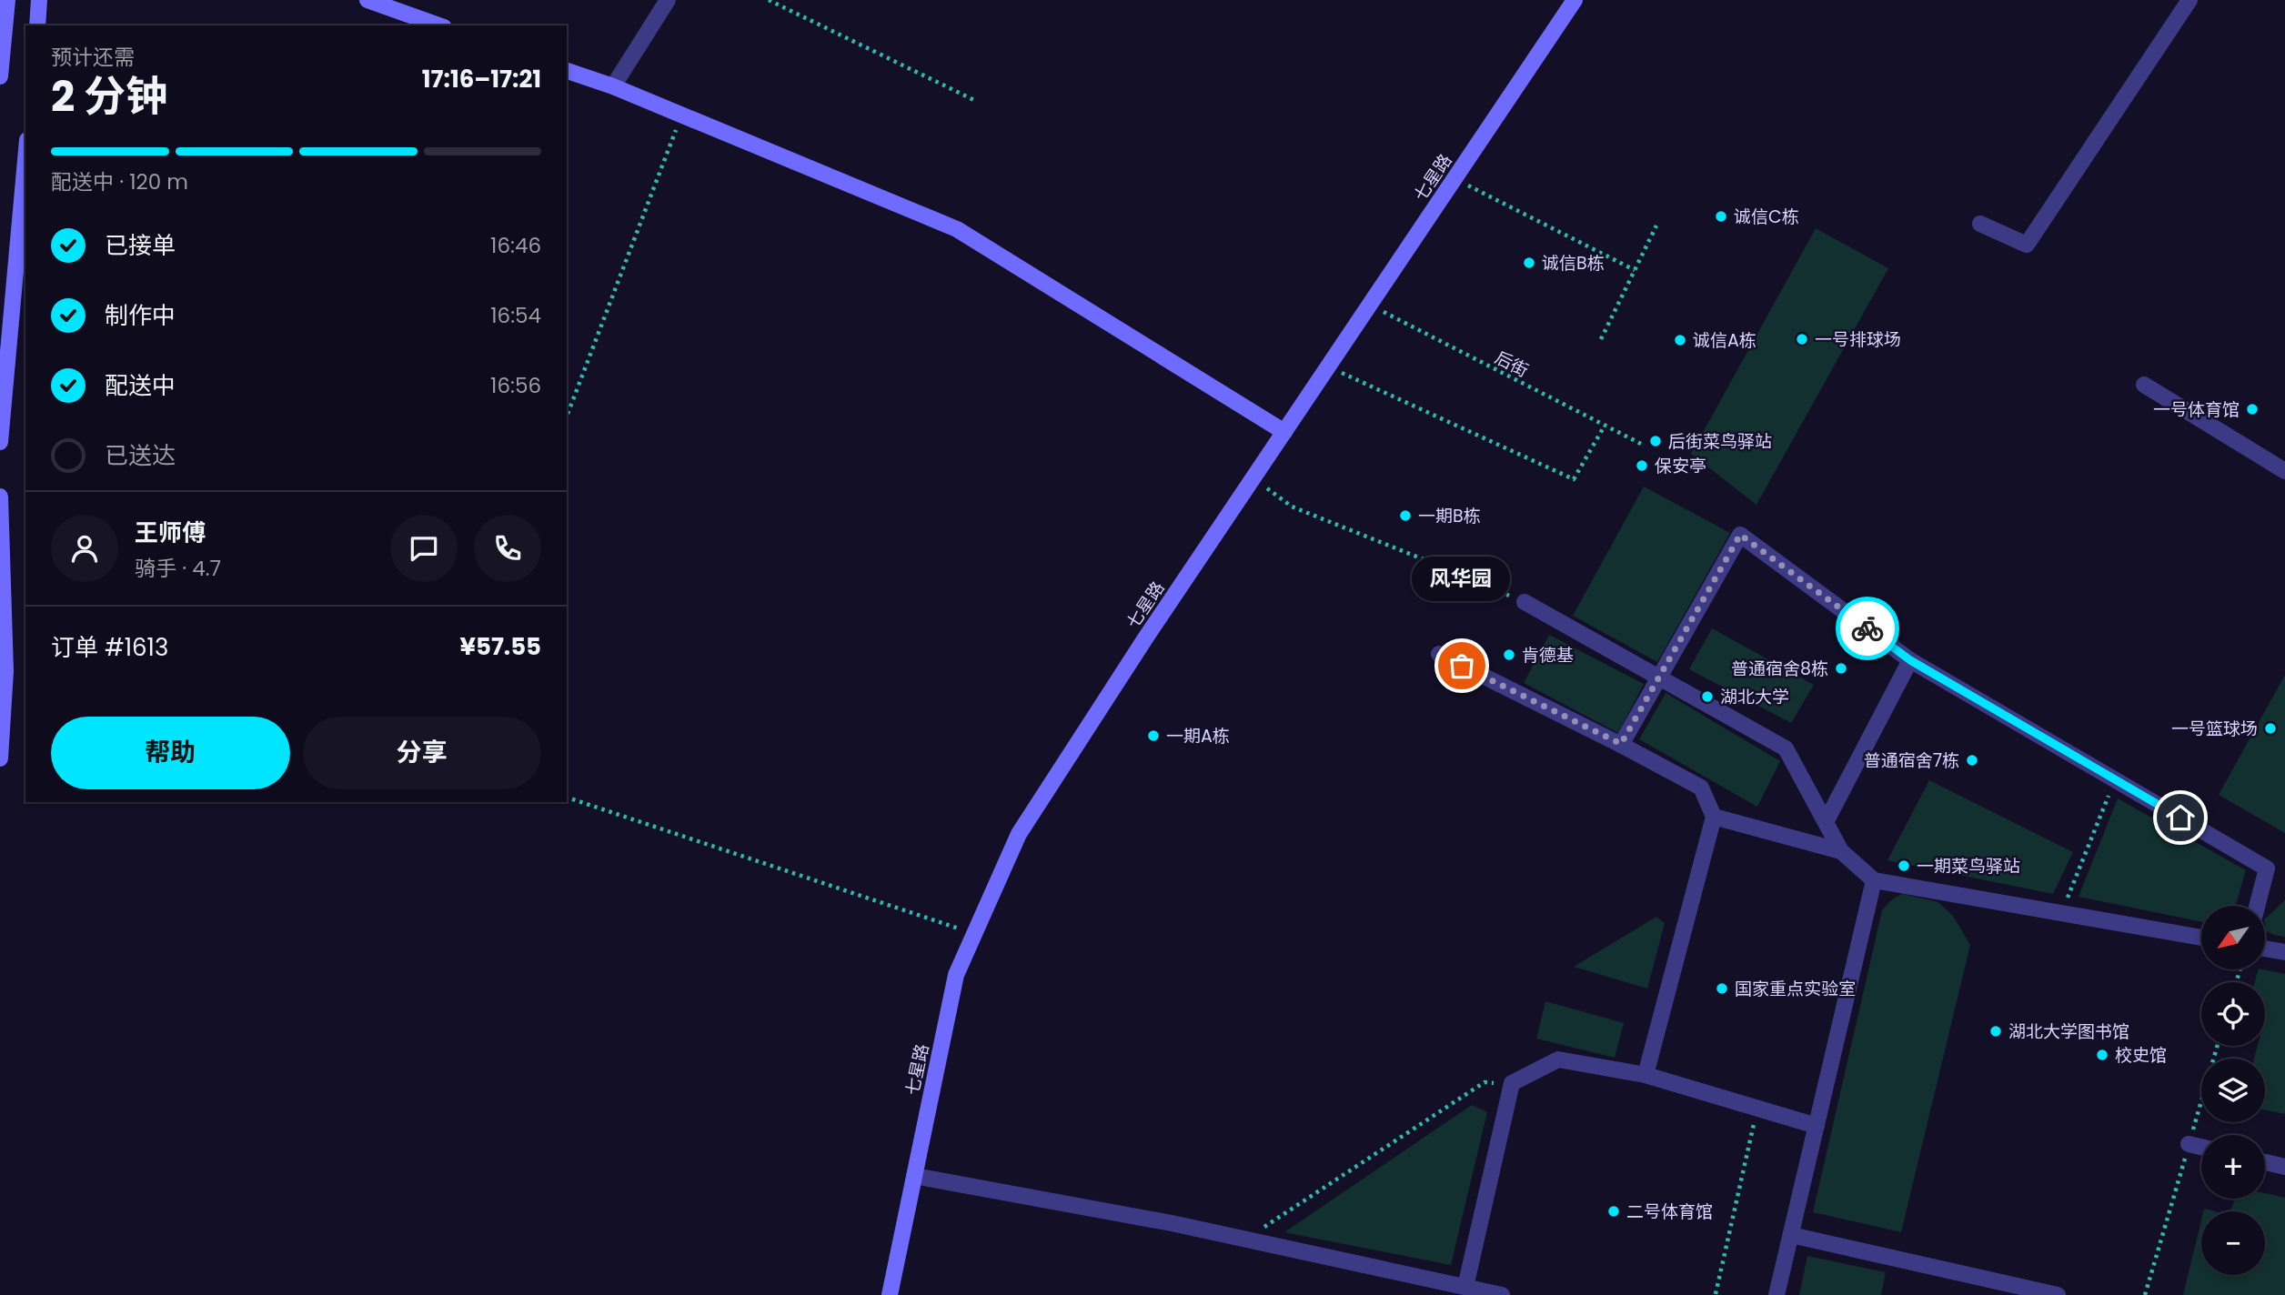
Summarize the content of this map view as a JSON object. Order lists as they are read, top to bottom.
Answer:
{
  "streets": {
    "street": ["七星路"],
    "path": ["后街"]
  },
  "crossings": [
    ["七星路", "后街"]
  ],
  "places": [
    "诚信C栋",
    "诚信B栋",
    "一号排球场",
    "诚信A栋",
    "一号体育馆",
    "后街菜鸟驿站",
    "保安亭",
    "一期B栋",
    "肯德基",
    "风华园",
    "普通宿舍8栋",
    "湖北大学",
    "一号篮球场",
    "一期A栋",
    "普通宿舍7栋",
    "一期菜鸟驿站",
    "国家重点实验室",
    "湖北大学图书馆",
    "校史馆",
    "二号体育馆"
  ],
  "north": "bottom left",
  "page": {
    "heading": ["2 分钟", "预计还需", "17:16–17:21"],
    "panel": [
      "王师傅",
      "骑手 · 4.7",
      "订单 #1613",
      "¥57.55"
    ],
    "bar": "配送中 · 120 m",
    "list": [
      ["已接单", "16:46"],
      ["制作中", "16:54"],
      ["配送中", "16:56"],
      "已送达"
    ],
    "bubble": "风华园",
    "buttons": ["帮助", "分享"],
    "map_buttons": ["+", "−"]
  }
}
